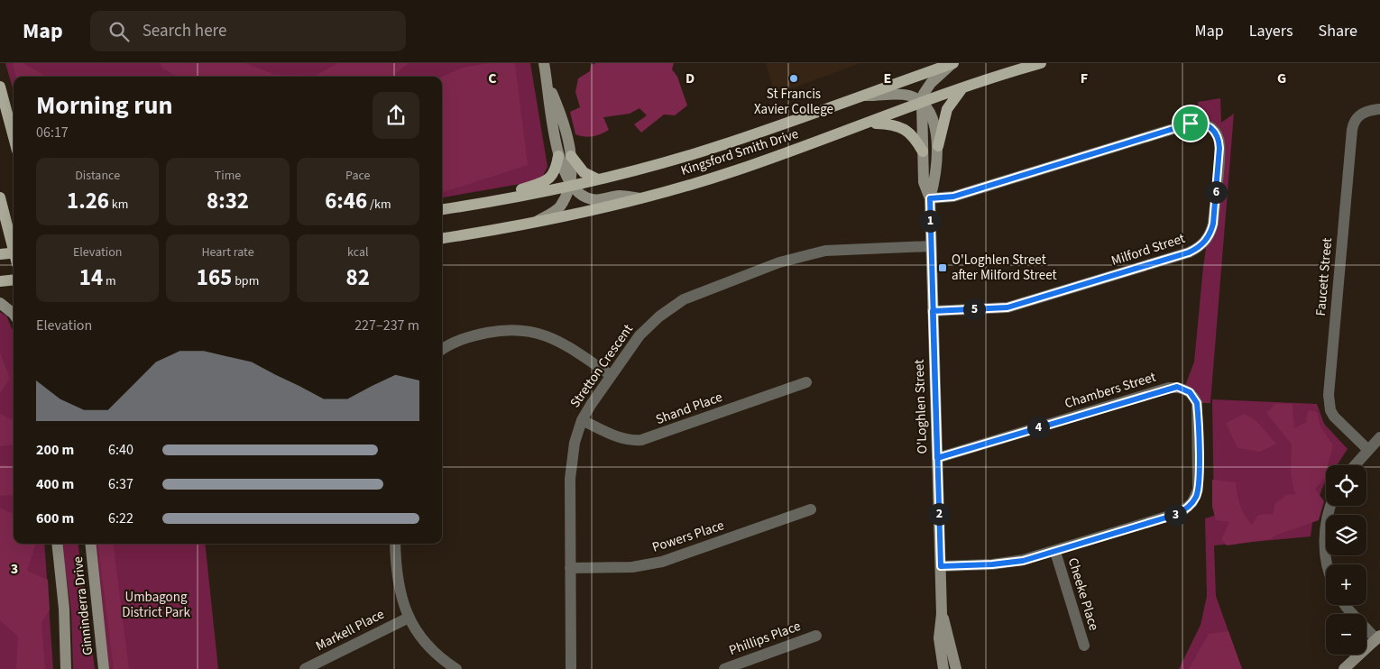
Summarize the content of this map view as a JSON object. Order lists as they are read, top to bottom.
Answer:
{
  "streets": {
    "main road": ["Kingsford Smith Drive"],
    "street": [
      "Milford Street",
      "Faucett Street",
      "Stretton Crescent",
      "Chambers Street",
      "O'Loghlen Street",
      "Shand Place",
      "Powers Place",
      "Cheeke Place",
      "Ginninderra Drive",
      "Markell Place",
      "Phillips Place"
    ]
  },
  "crossings": [
    ["Kingsford Smith Drive", "O'Loghlen Street"],
    ["Milford Street", "O'Loghlen Street"],
    ["Stretton Crescent", "O'Loghlen Street"],
    ["Stretton Crescent", "Shand Place"],
    ["Stretton Crescent", "Powers Place"],
    ["Chambers Street", "O'Loghlen Street"],
    ["Chambers Street", "Cheeke Place"]
  ],
  "parks": ["Umbagong District Park"],
  "places": {
    "other": ["St Francis Xavier College"],
    "transit": ["O'Loghlen Street after Milford Street"]
  },
  "page": {
    "header": "Map",
    "search": "Search here",
    "nav": ["Map", "Layers", "Share"],
    "heading": ["Morning run", "06:17"],
    "stats": [
      ["Distance", "1.26 km"],
      ["Time", "8:32"],
      ["Pace", "6:46 /km"],
      ["Elevation", "14 m"],
      ["Heart rate", "165 bpm"],
      ["kcal", "82"]
    ],
    "pins": [
      "6",
      "1",
      "5",
      "4",
      "2",
      "3"
    ],
    "chart": ["Elevation", "227–237 m"],
    "list": [
      {
        "name": "200 m",
        "note": "6:40"
      },
      {
        "name": "400 m",
        "note": "6:37"
      },
      {
        "name": "600 m",
        "note": "6:22"
      }
    ],
    "map_buttons": ["+", "−"]
  },
  "grid": {
    "columns": [
      "C",
      "D",
      "E",
      "F",
      "G"
    ],
    "rows": ["3"]
  }
}
